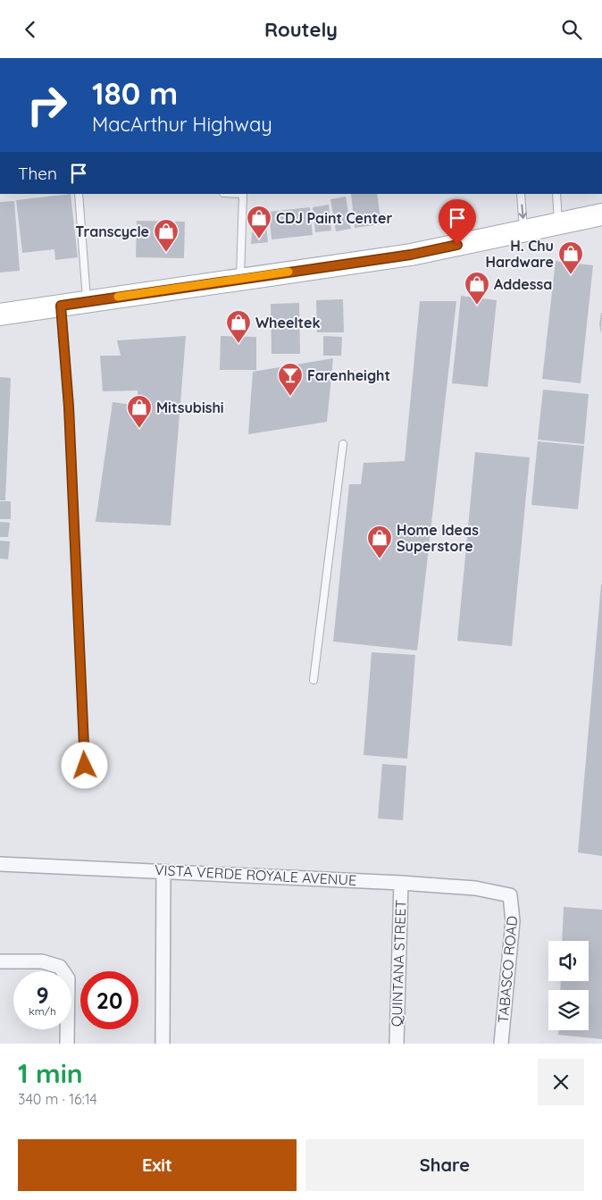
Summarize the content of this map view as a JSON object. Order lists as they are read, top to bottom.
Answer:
{
  "streets": {
    "street": ["VISTA VERDE ROYALE AVENUE", "QUINTANA STREET", "TABASCO ROAD"]
  },
  "crossings": [
    ["VISTA VERDE ROYALE AVENUE", "QUINTANA STREET"],
    ["VISTA VERDE ROYALE AVENUE", "TABASCO ROAD"]
  ],
  "places": {
    "shop": [
      "CDJ Paint Center",
      "Transcycle",
      "H. Chu Hardware",
      "Addessa",
      "Wheeltek",
      "Mitsubishi",
      "Home Ideas Superstore"
    ],
    "bar": ["Farenheight"]
  },
  "page": {
    "header": "Routely",
    "turn": ["180 m", "MacArthur Highway"],
    "then": "Then",
    "speed": "9 km/h",
    "limit": "20",
    "heading": ["1 min", "340 m · 16:14"],
    "buttons": ["Exit", "Share"]
  }
}
